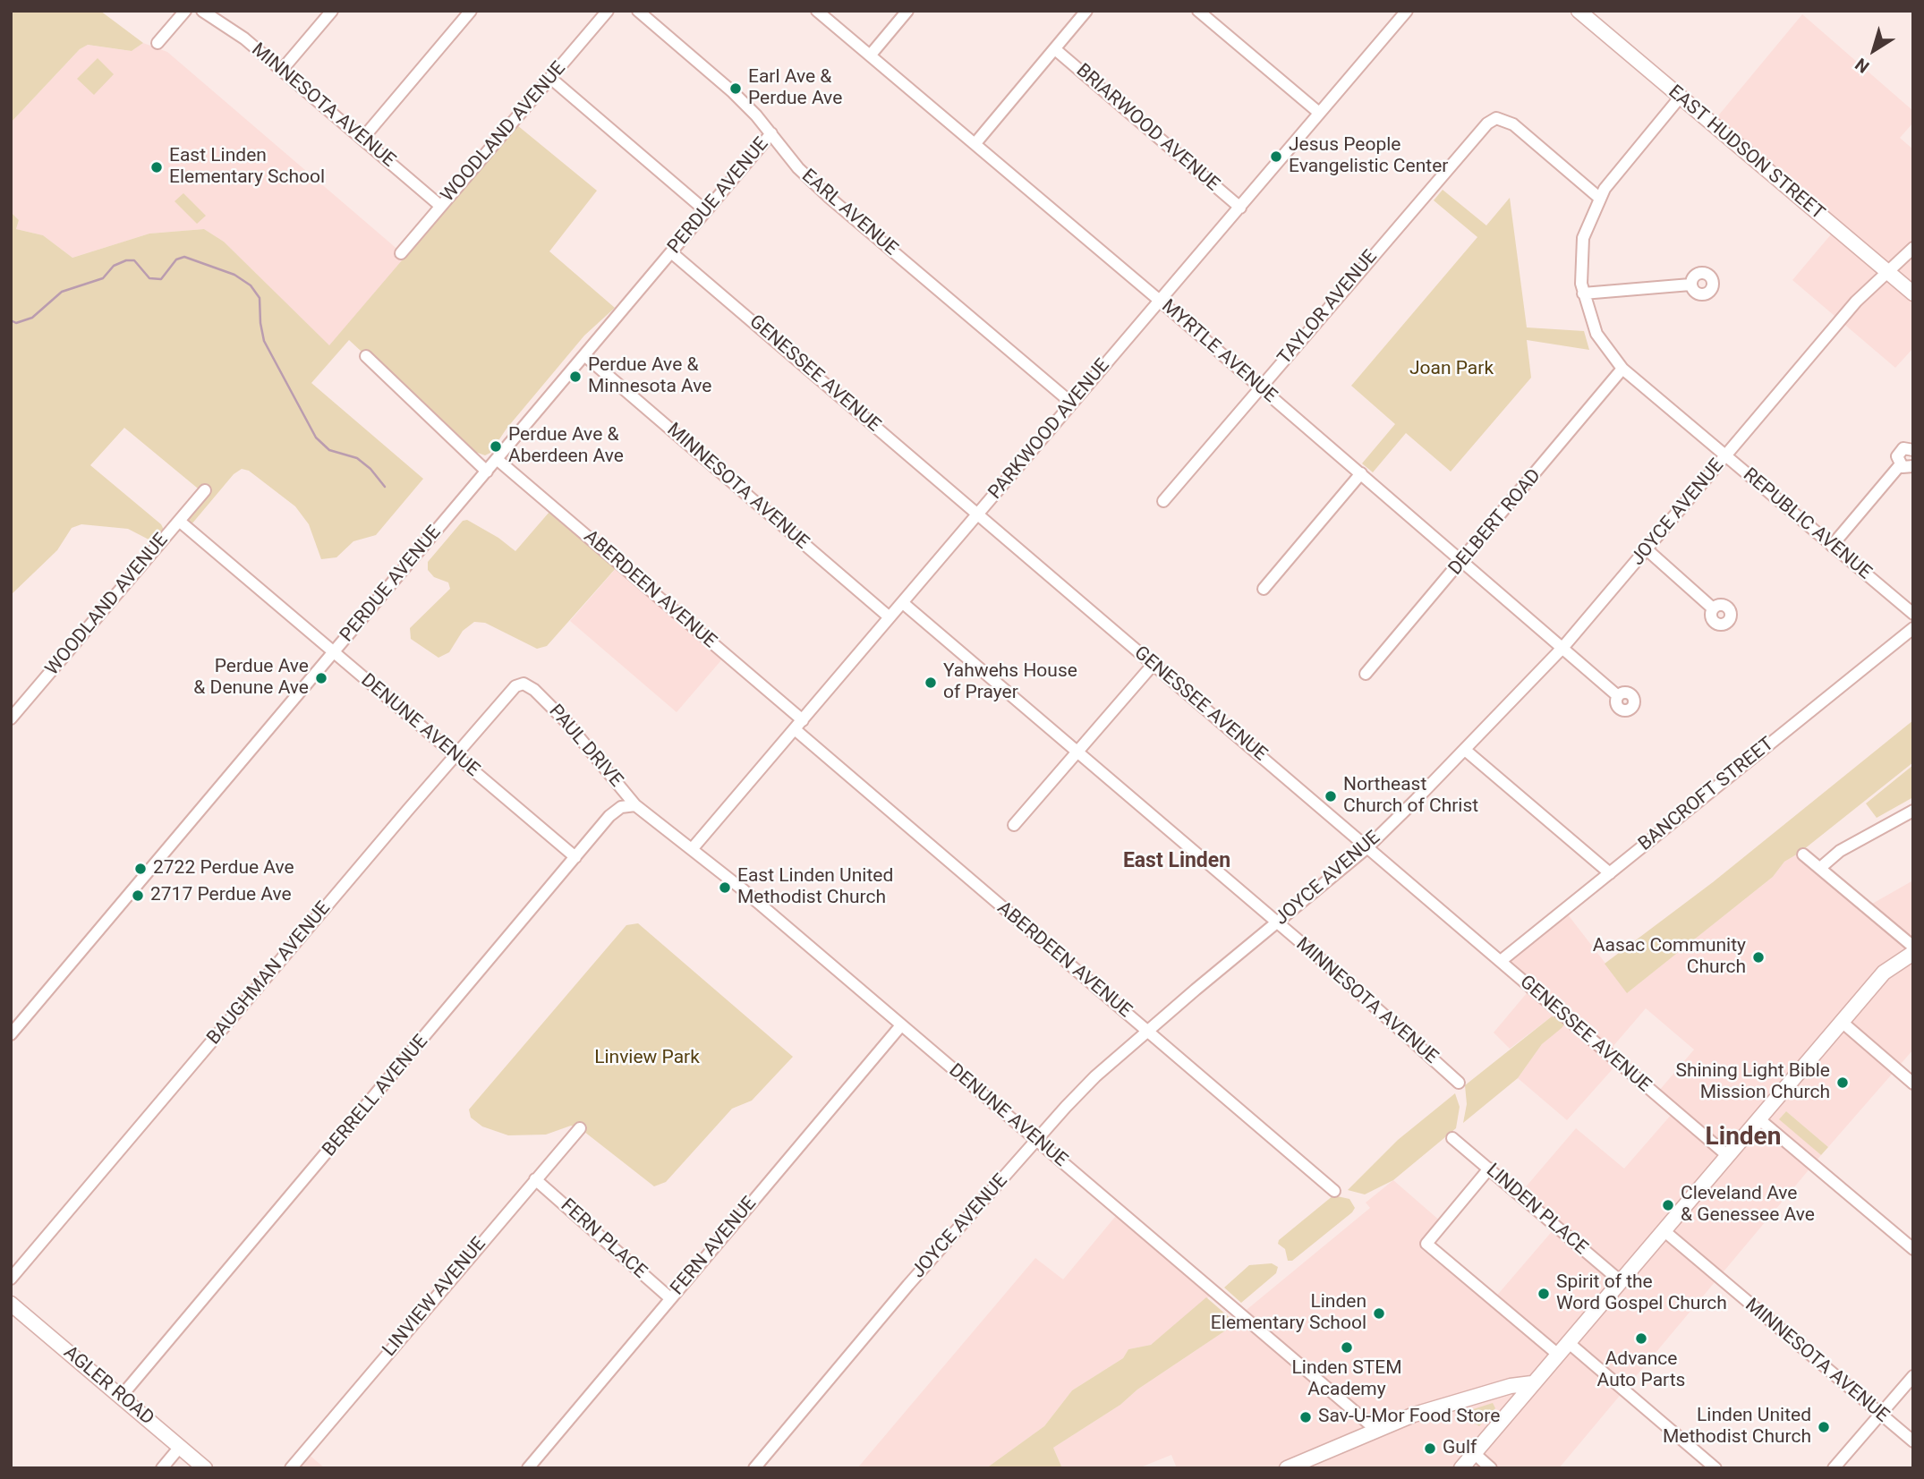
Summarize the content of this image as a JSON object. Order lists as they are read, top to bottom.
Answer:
{
  "streets": {
    "main road": ["EAST HUDSON STREET", "AGLER ROAD"],
    "street": [
      "MINNESOTA AVENUE",
      "BRIARWOOD AVENUE",
      "WOODLAND AVENUE",
      "PERDUE AVENUE",
      "EARL AVENUE",
      "TAYLOR AVENUE",
      "MYRTLE AVENUE",
      "GENESSEE AVENUE",
      "PARKWOOD AVENUE",
      "JOYCE AVENUE",
      "DELBERT ROAD",
      "REPUBLIC AVENUE",
      "ABERDEEN AVENUE",
      "DENUNE AVENUE",
      "PAUL DRIVE",
      "BANCROFT STREET",
      "BAUGHMAN AVENUE",
      "BERRELL AVENUE",
      "LINDEN PLACE",
      "FERN PLACE",
      "FERN AVENUE",
      "LINVIEW AVENUE"
    ]
  },
  "crossings": [
    ["MINNESOTA AVENUE", "WOODLAND AVENUE"],
    ["MINNESOTA AVENUE", "PERDUE AVENUE"],
    ["MINNESOTA AVENUE", "PARKWOOD AVENUE"],
    ["MINNESOTA AVENUE", "JOYCE AVENUE"],
    ["BRIARWOOD AVENUE", "PARKWOOD AVENUE"],
    ["WOODLAND AVENUE", "DENUNE AVENUE"],
    ["EAST HUDSON STREET", "JOYCE AVENUE"],
    ["PERDUE AVENUE", "EARL AVENUE"],
    ["PERDUE AVENUE", "GENESSEE AVENUE"],
    ["PERDUE AVENUE", "ABERDEEN AVENUE"],
    ["PERDUE AVENUE", "DENUNE AVENUE"],
    ["EARL AVENUE", "PARKWOOD AVENUE"],
    ["TAYLOR AVENUE", "MYRTLE AVENUE"],
    ["MYRTLE AVENUE", "PARKWOOD AVENUE"],
    ["MYRTLE AVENUE", "JOYCE AVENUE"],
    ["MYRTLE AVENUE", "DELBERT ROAD"],
    ["GENESSEE AVENUE", "PARKWOOD AVENUE"],
    ["GENESSEE AVENUE", "JOYCE AVENUE"],
    ["GENESSEE AVENUE", "BANCROFT STREET"],
    ["PARKWOOD AVENUE", "ABERDEEN AVENUE"],
    ["PARKWOOD AVENUE", "DENUNE AVENUE"],
    ["JOYCE AVENUE", "REPUBLIC AVENUE"],
    ["JOYCE AVENUE", "ABERDEEN AVENUE"],
    ["JOYCE AVENUE", "DENUNE AVENUE"],
    ["DELBERT ROAD", "REPUBLIC AVENUE"],
    ["DENUNE AVENUE", "PAUL DRIVE"],
    ["DENUNE AVENUE", "BAUGHMAN AVENUE"],
    ["DENUNE AVENUE", "BERRELL AVENUE"],
    ["DENUNE AVENUE", "FERN AVENUE"],
    ["PAUL DRIVE", "BAUGHMAN AVENUE"],
    ["PAUL DRIVE", "BERRELL AVENUE"],
    ["BERRELL AVENUE", "AGLER ROAD"],
    ["FERN PLACE", "FERN AVENUE"],
    ["FERN PLACE", "LINVIEW AVENUE"]
  ],
  "districts": ["East Linden", "Linden"],
  "parks": ["Joan Park", "Linview Park"],
  "places": [
    "Earl Ave & Perdue Ave",
    "Jesus People Evangelistic Center",
    "East Linden Elementary School",
    "Perdue Ave & Minnesota Ave",
    "Perdue Ave & Aberdeen Ave",
    "Perdue Ave & Denune Ave",
    "Yahwehs House of Prayer",
    "Northeast Church of Christ",
    "2722 Perdue Ave",
    "East Linden United Methodist Church",
    "2717 Perdue Ave",
    "Aasac Community Church",
    "Shining Light Bible Mission Church",
    "Cleveland Ave & Genessee Ave",
    "Spirit of the Word Gospel Church",
    "Linden Elementary School",
    "Advance Auto Parts",
    "Linden STEM Academy",
    "Sav-U-Mor Food Store",
    "Linden United Methodist Church",
    "Gulf"
  ],
  "north": "bottom left"
}
